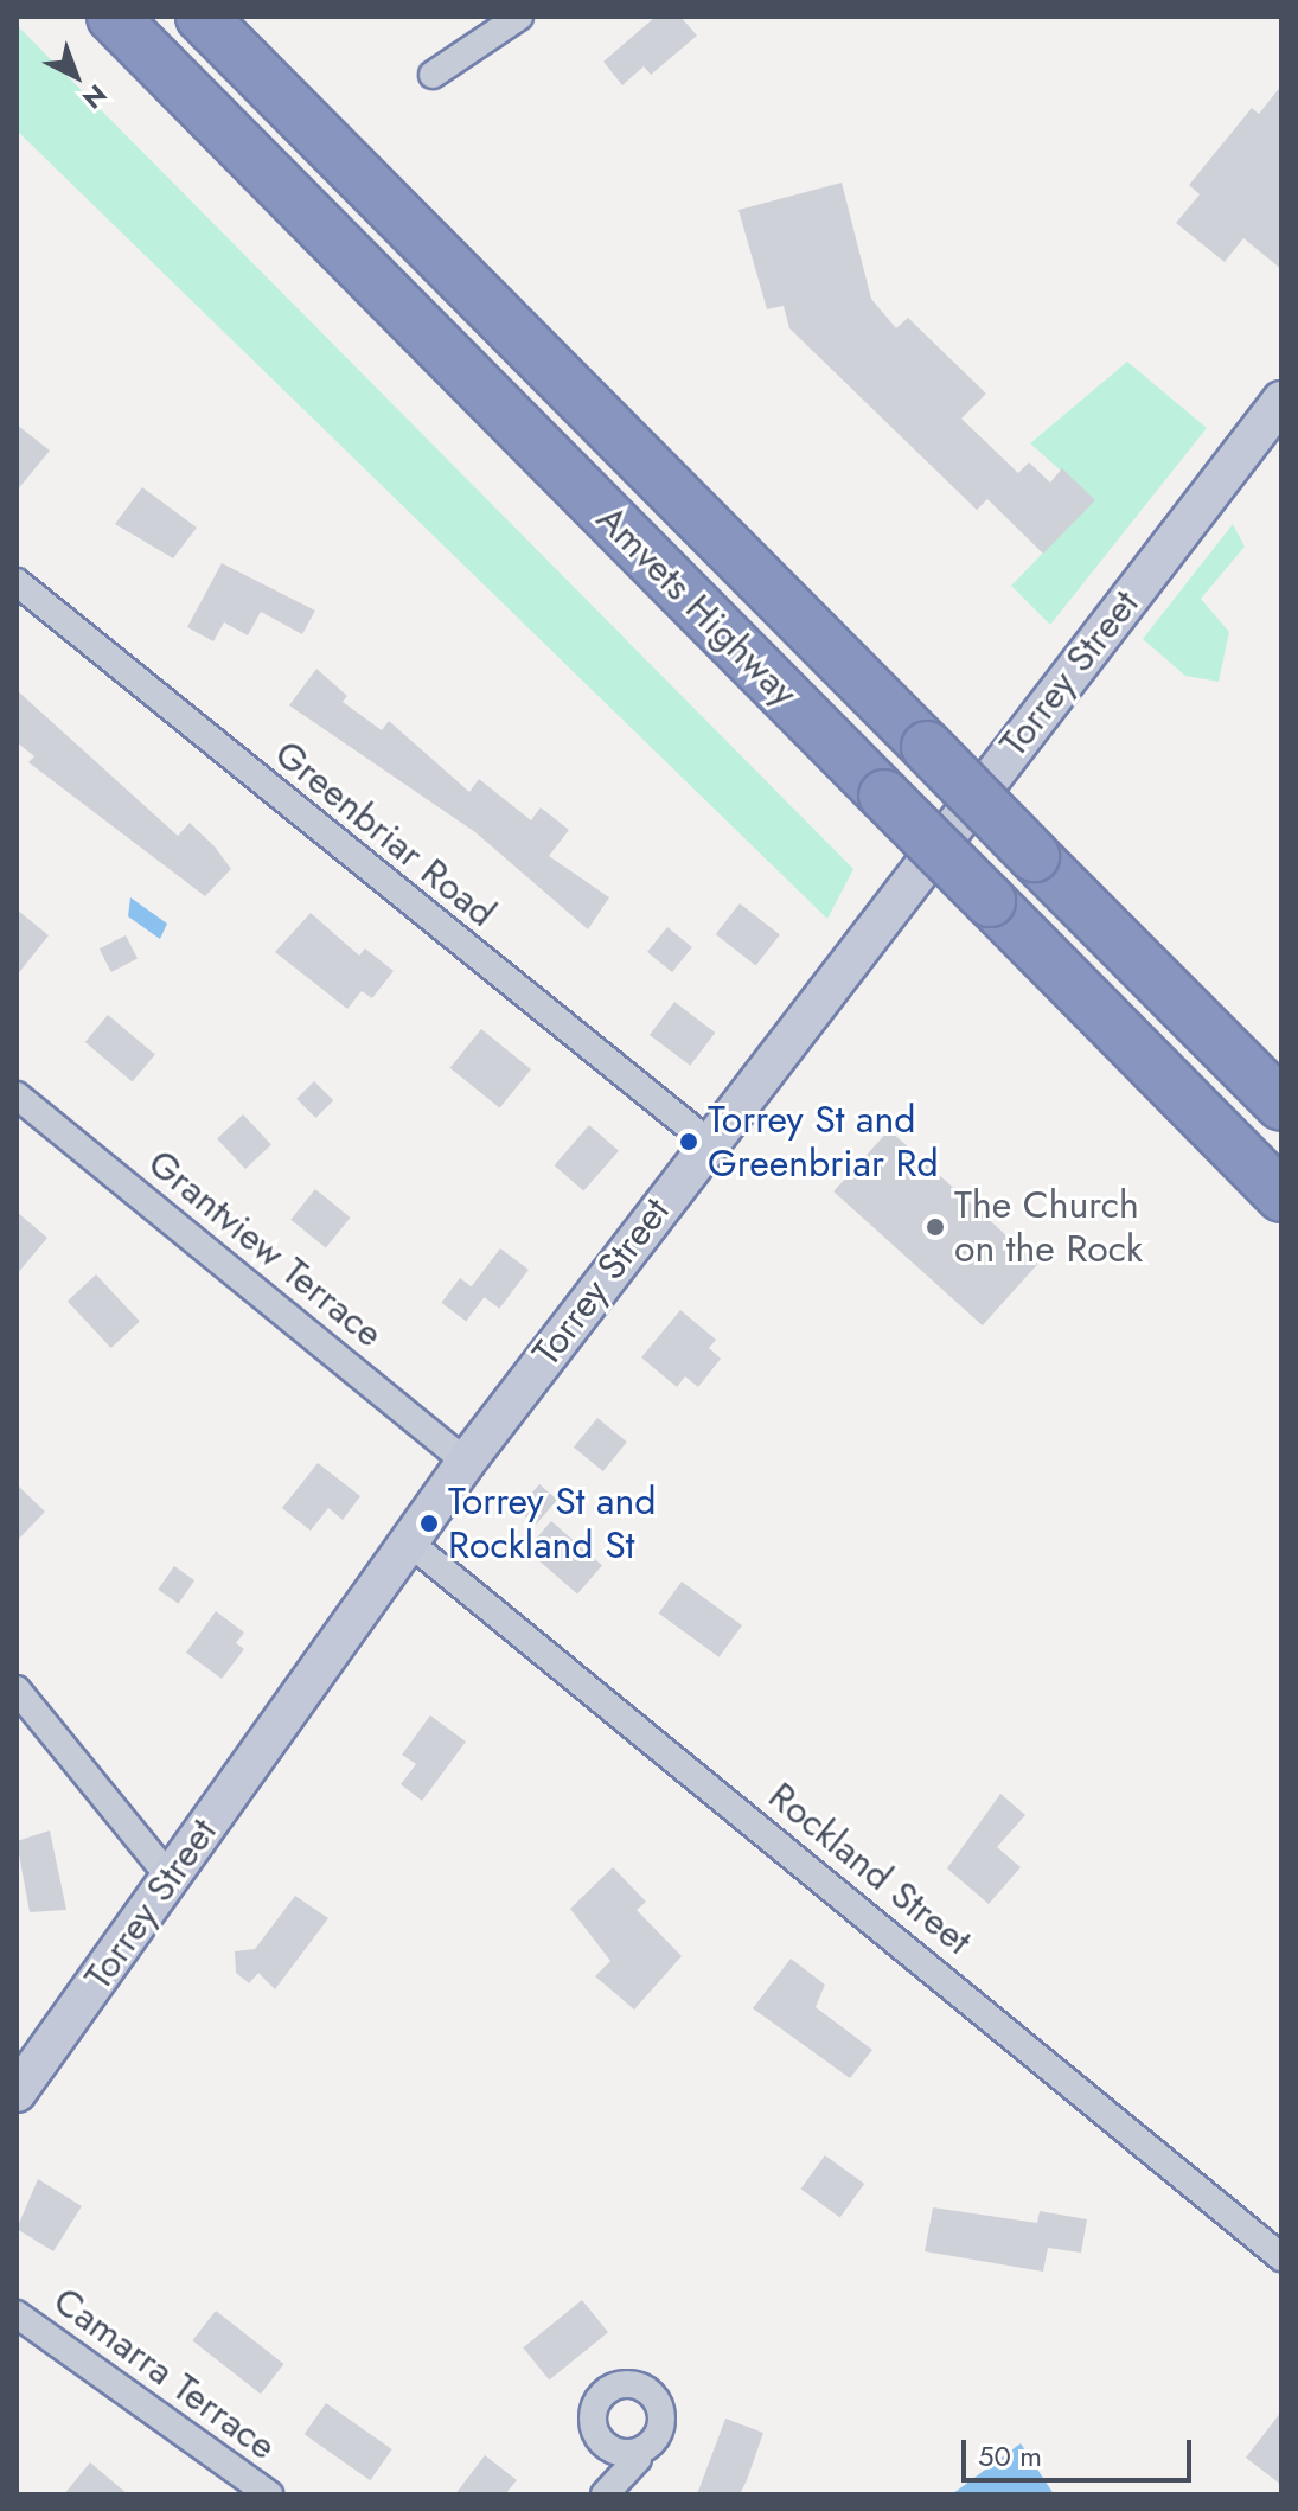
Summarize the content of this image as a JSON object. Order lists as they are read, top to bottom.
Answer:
{
  "streets": {
    "highway": ["Amvets Highway"],
    "main road": ["Torrey Street"],
    "street": [
      "Greenbriar Road",
      "Grantview Terrace",
      "Rockland Street",
      "Camarra Terrace"
    ]
  },
  "crossings": [
    ["Torrey Street", "Greenbriar Road"],
    ["Torrey Street", "Grantview Terrace"],
    ["Torrey Street", "Rockland Street"]
  ],
  "places": ["Torrey St and Greenbriar Rd", "The Church on the Rock", "Torrey St and Rockland St"],
  "scale_bar": "50 m",
  "north": "bottom right"
}
